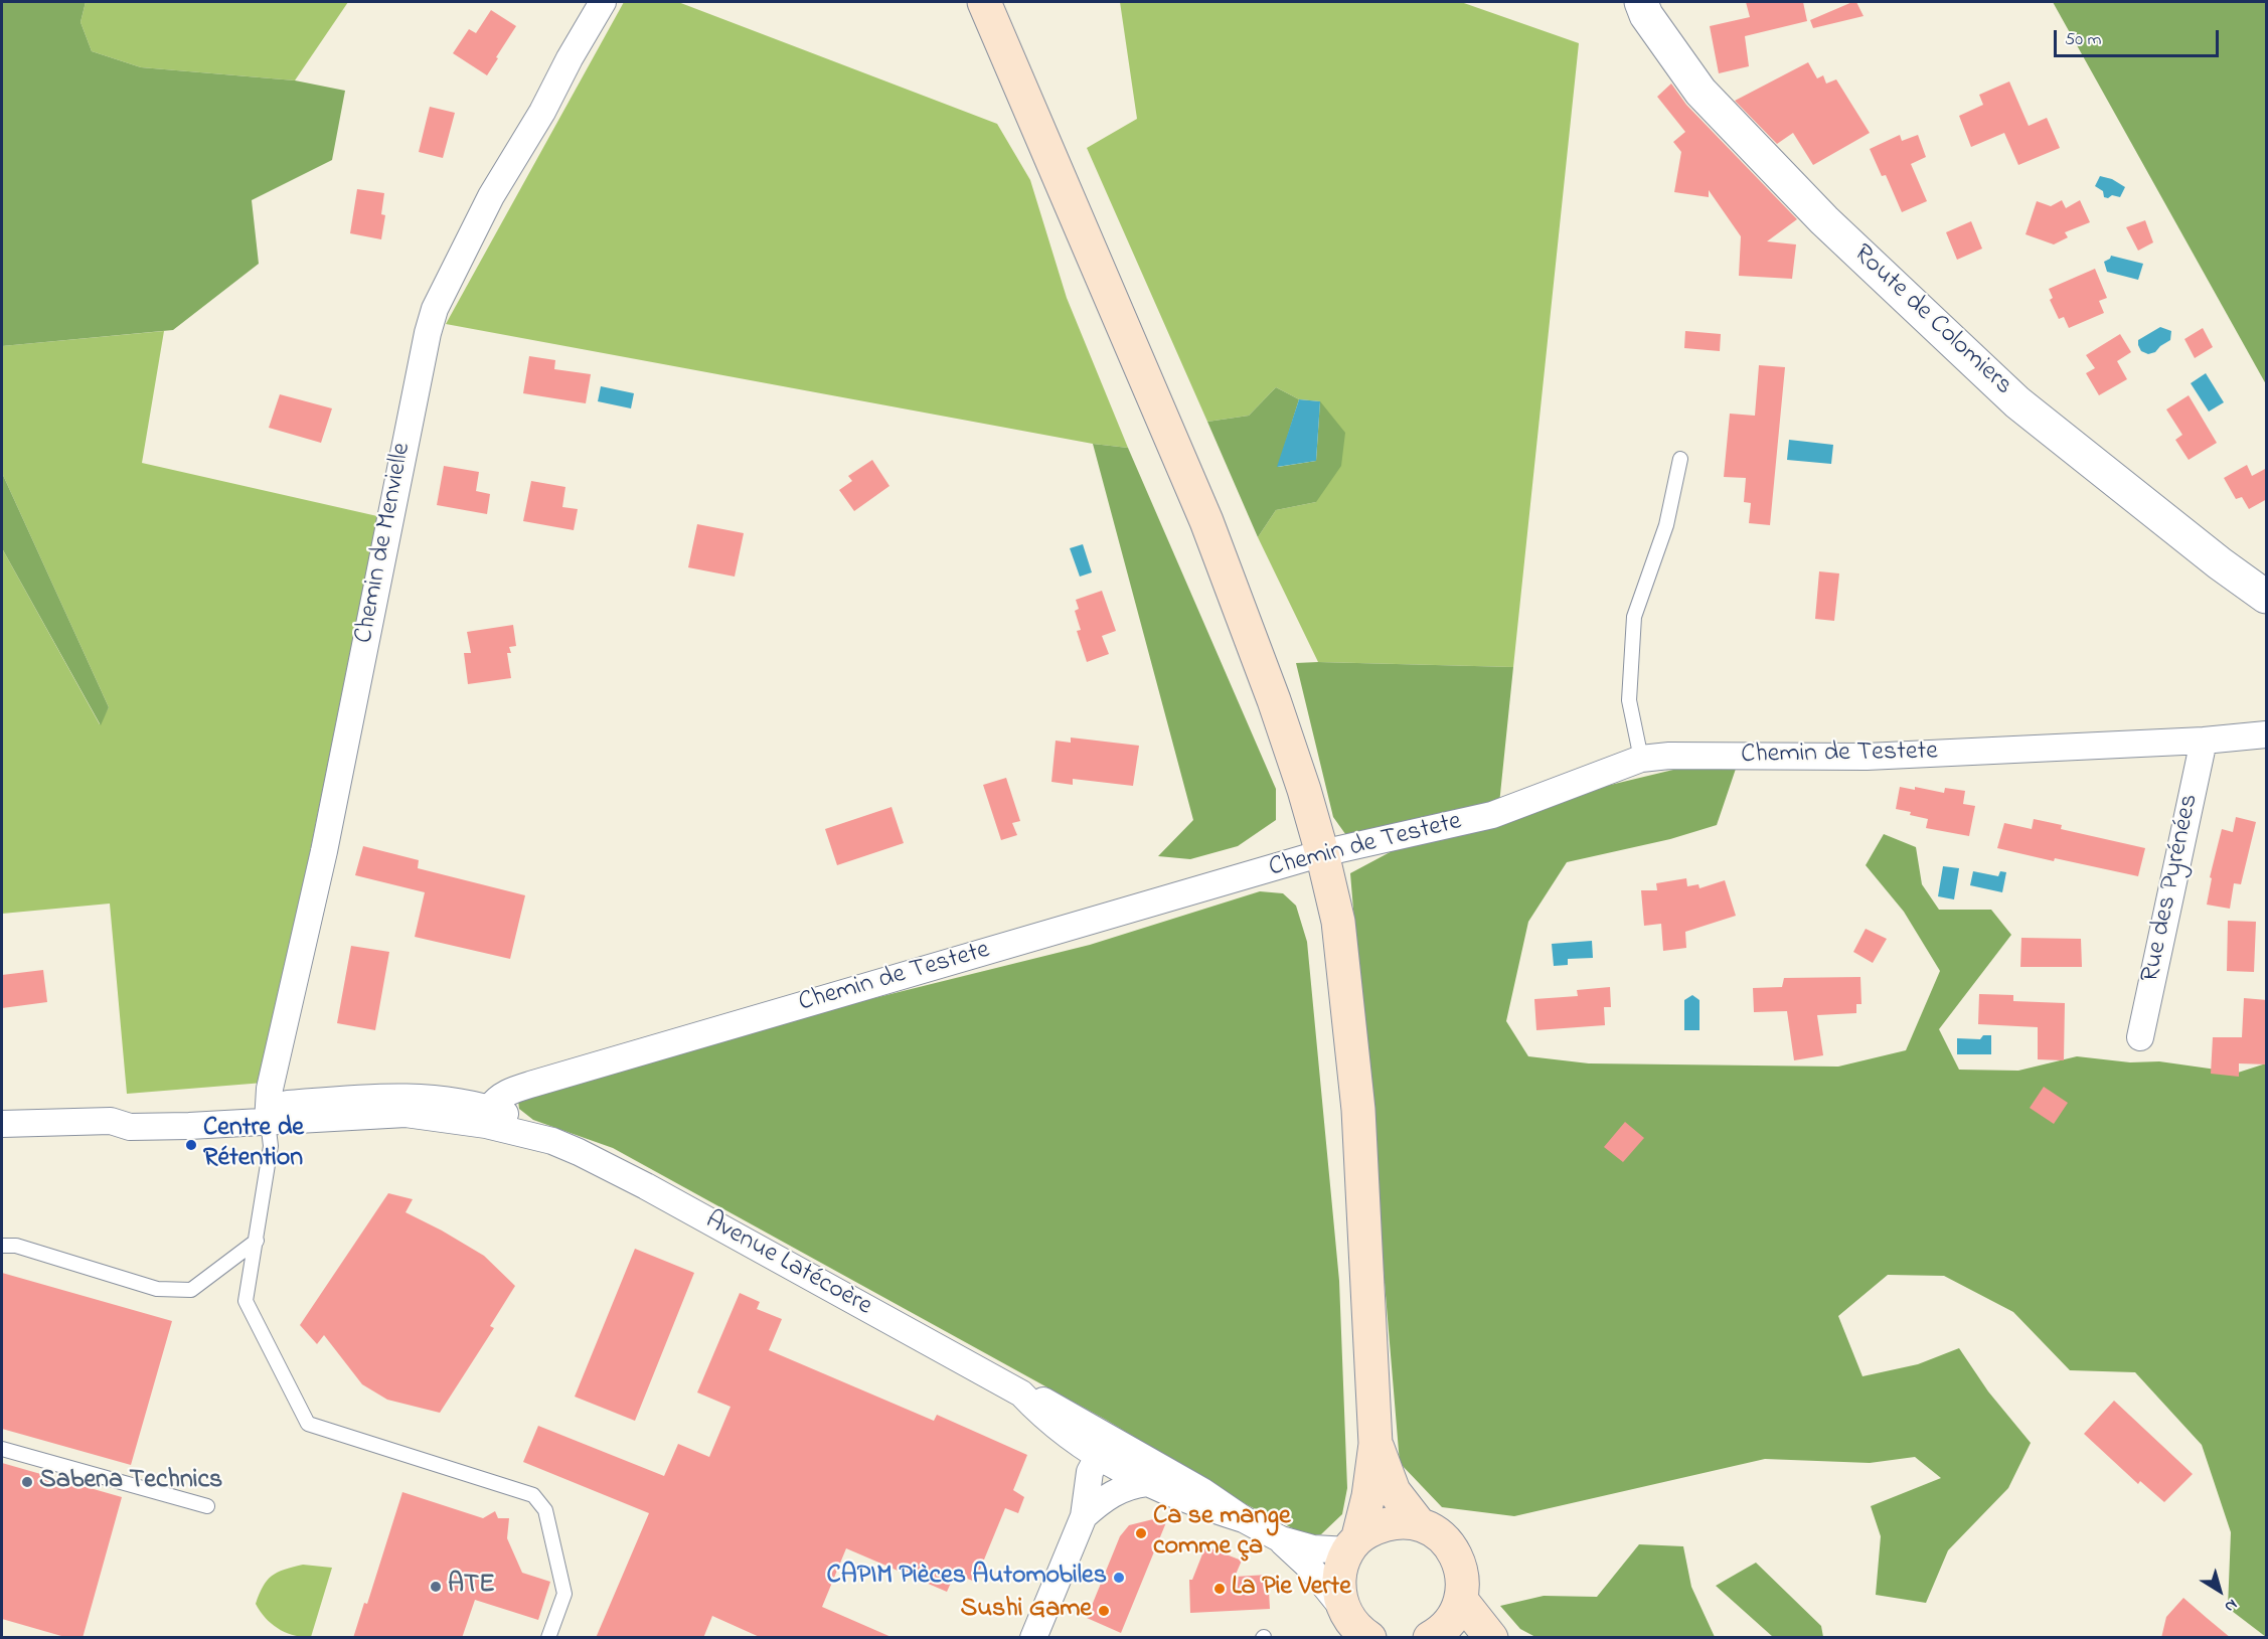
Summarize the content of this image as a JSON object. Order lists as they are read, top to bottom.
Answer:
{
  "streets": {
    "street": [
      "Route de Colomiers",
      "Chemin de Menvielle",
      "Chemin de Testete",
      "Rue des Pyrénées",
      "Avenue Latécoère"
    ]
  },
  "crossings": [
    ["Chemin de Menvielle", "Avenue Latécoère"],
    ["Chemin de Testete", "Rue des Pyrénées"],
    ["Chemin de Testete", "Avenue Latécoère"]
  ],
  "places": [
    "Centre de Rétention",
    "Sabena Technics",
    "Ca se mange comme ça",
    "CAPIM Pièces Automobiles",
    "ATE",
    "La Pie Verte",
    "Sushi Game"
  ],
  "scale_bar": "50 m",
  "north": "bottom right"
}
